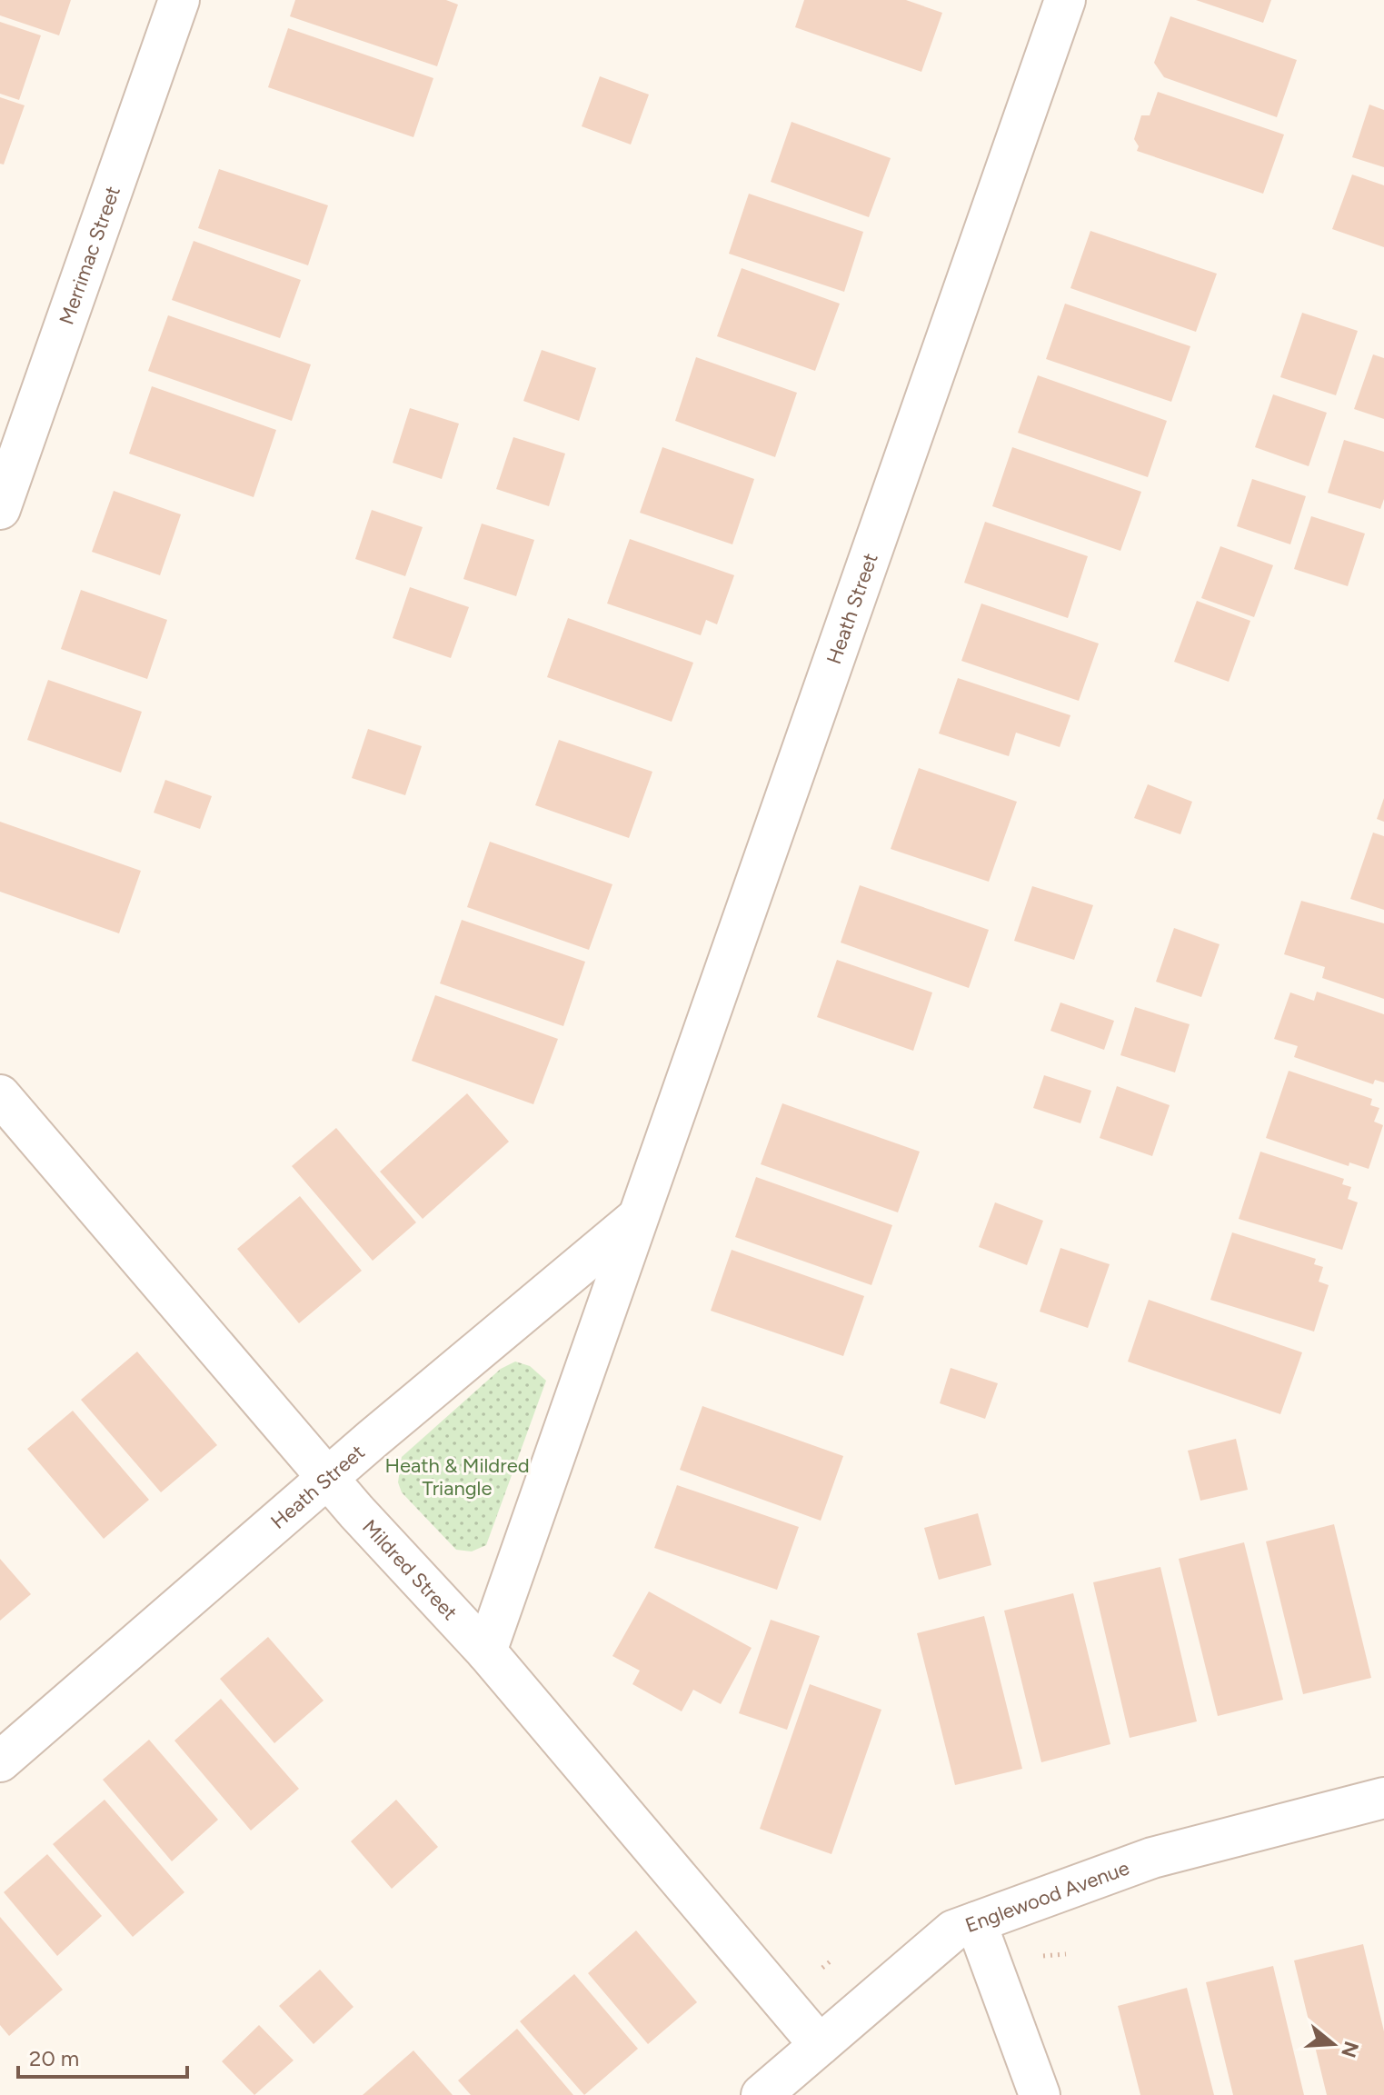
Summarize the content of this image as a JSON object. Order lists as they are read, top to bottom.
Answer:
{
  "streets": {
    "street": [
      "Merrimac Street",
      "Heath Street",
      "Mildred Street",
      "Englewood Avenue"
    ]
  },
  "crossings": [
    ["Heath Street", "Mildred Street"],
    ["Mildred Street", "Englewood Avenue"]
  ],
  "parks": ["Heath & Mildred Triangle"],
  "scale_bar": "20 m",
  "north": "right"
}
